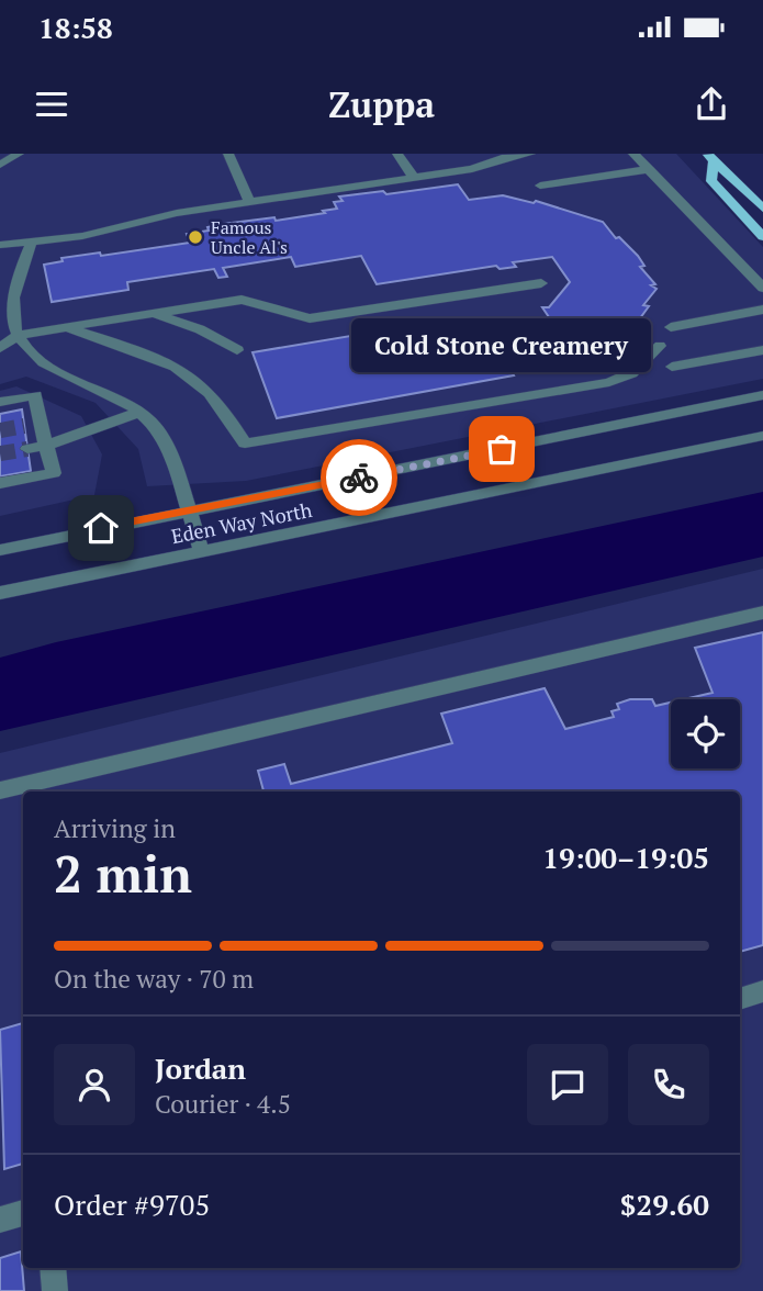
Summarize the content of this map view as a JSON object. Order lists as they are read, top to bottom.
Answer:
{
  "streets": {
    "street": ["Eden Way North"]
  },
  "places": ["Famous Uncle Al's", "Cold Stone Creamery"],
  "page": {
    "status": "18:58",
    "header": "Zuppa",
    "bubble": "Cold Stone Creamery",
    "heading": ["2 min", "Arriving in", "19:00–19:05"],
    "panel": [
      "Jordan",
      "Courier · 4.5",
      "Order #9705",
      "$29.60"
    ],
    "bar": "On the way · 70 m"
  }
}
